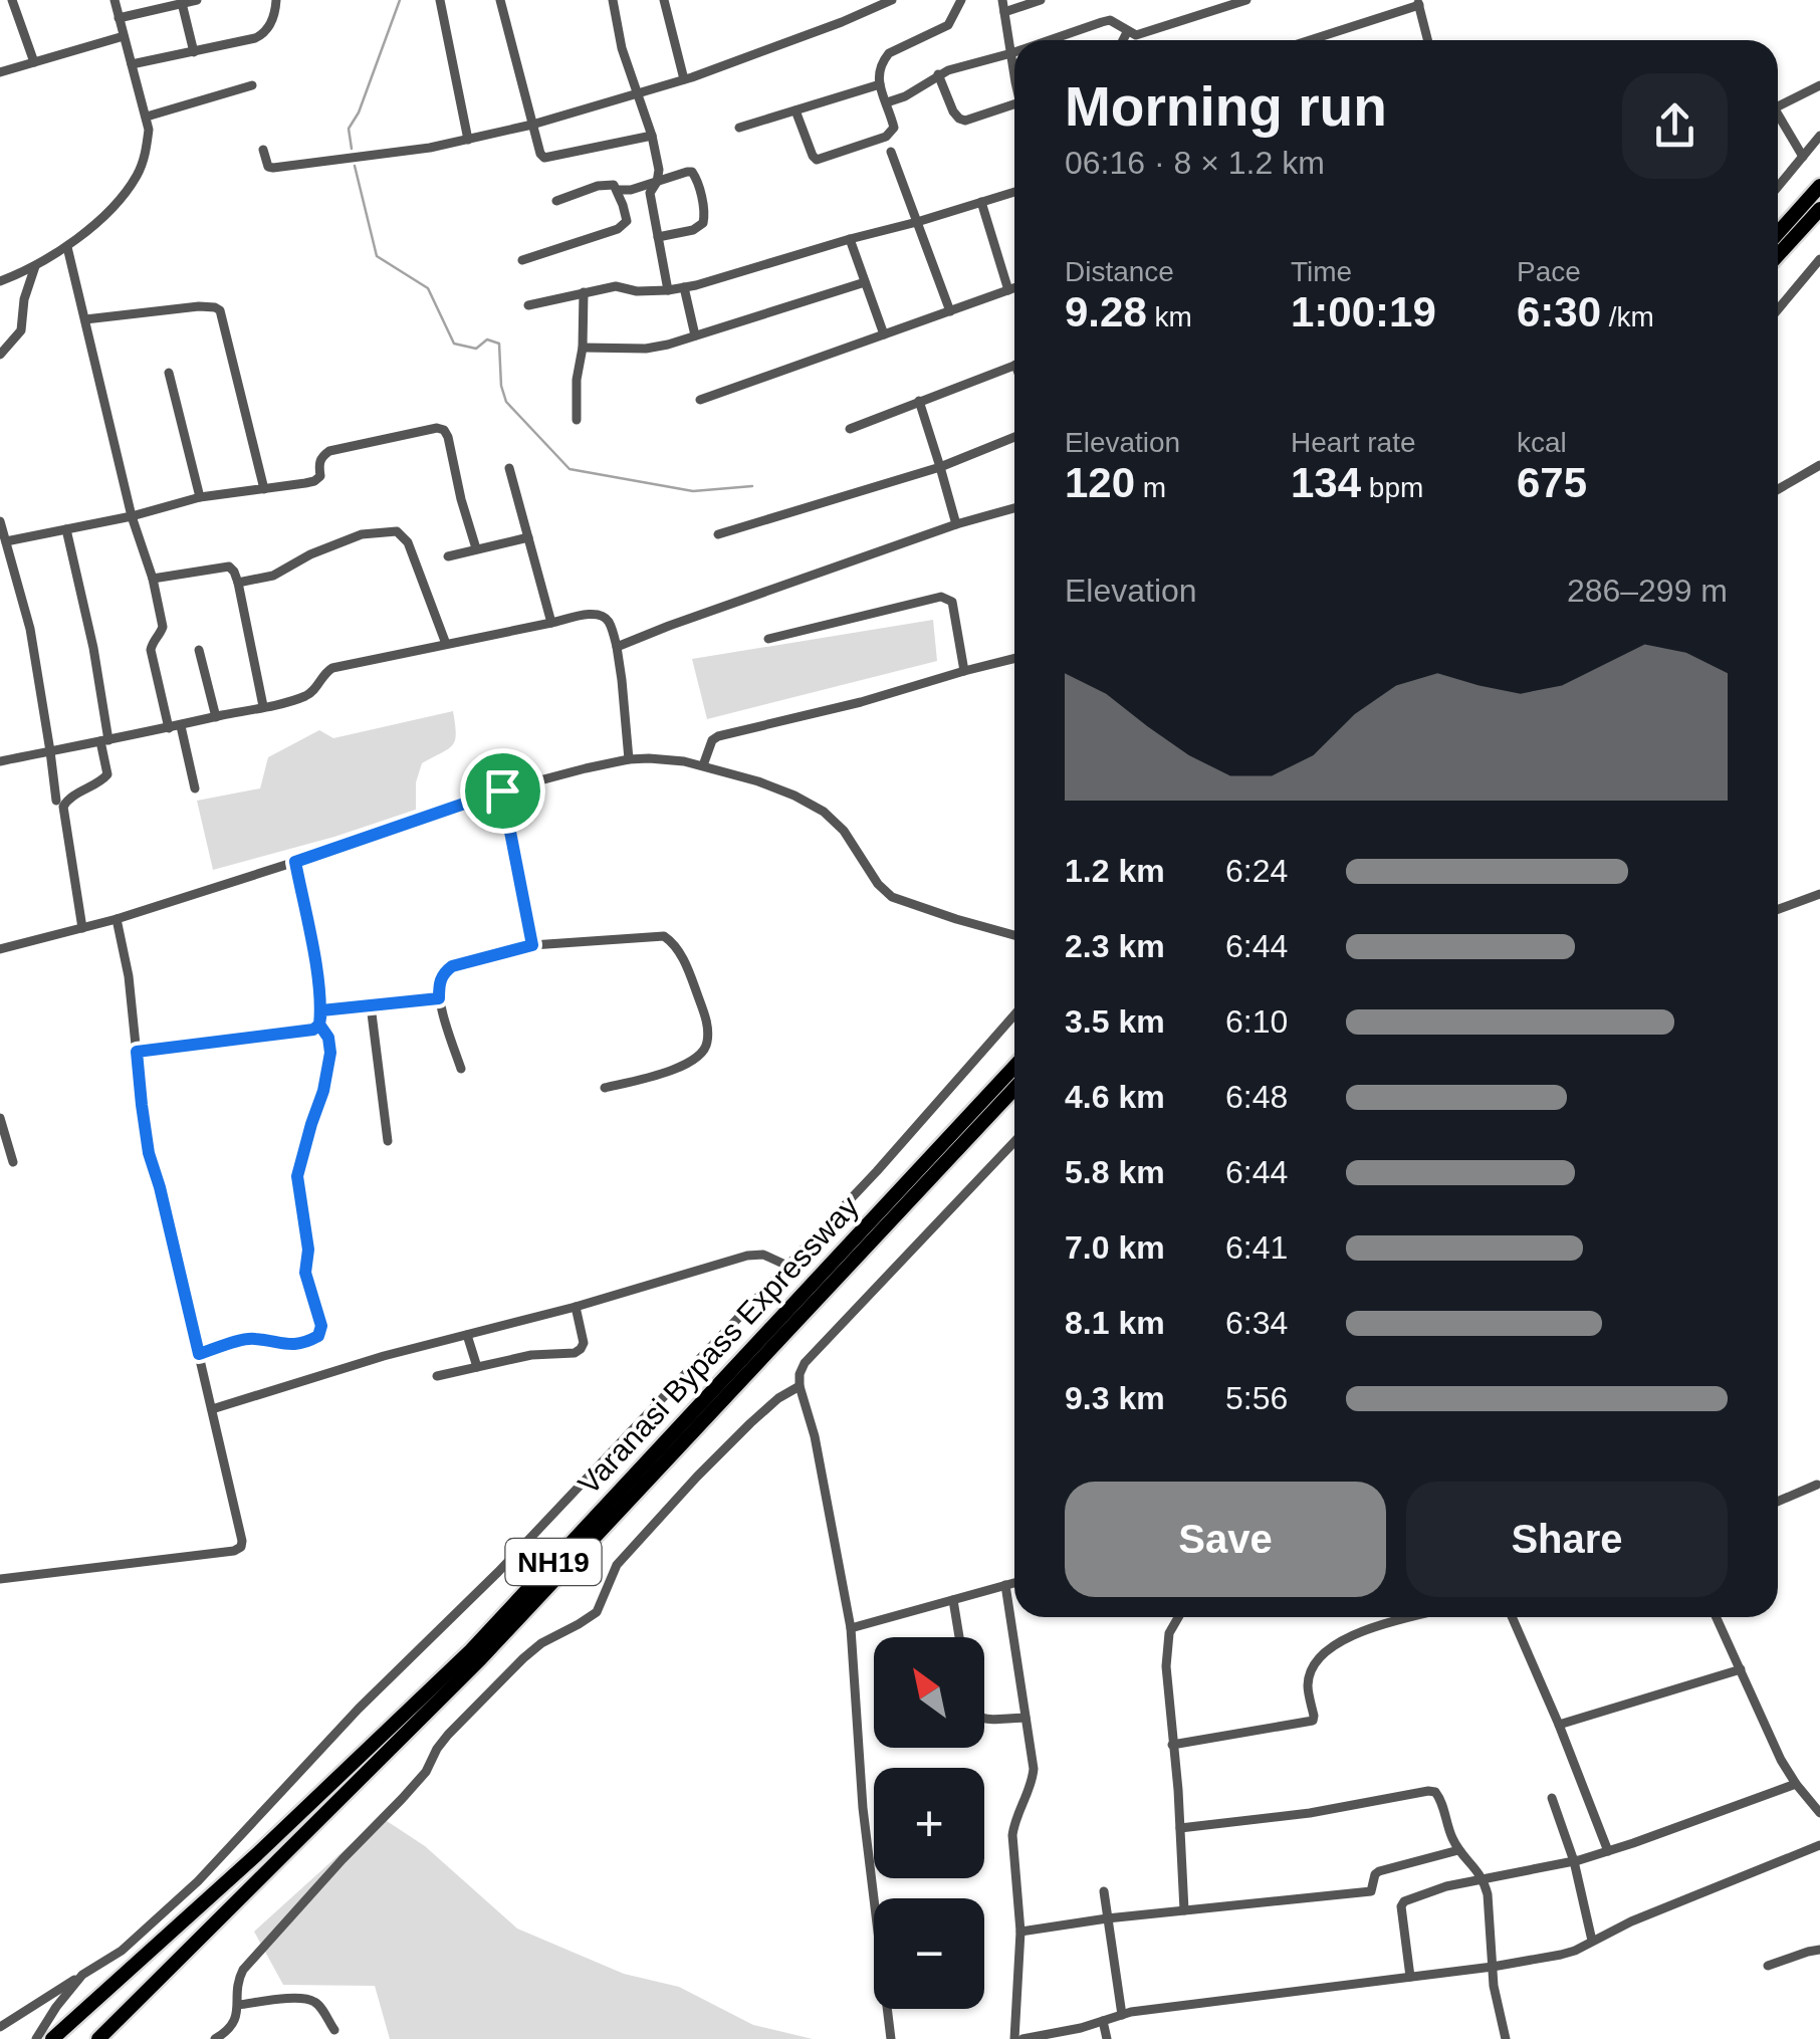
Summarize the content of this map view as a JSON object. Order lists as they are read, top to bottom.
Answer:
{
  "streets": {
    "highway": ["Varanasi Bypass Expressway", "NH19"]
  },
  "north": "top left",
  "page": {
    "heading": ["Morning run", "06:16 · 8 × 1.2 km"],
    "stats": [
      ["Distance", "9.28 km"],
      ["Time", "1:00:19"],
      ["Pace", "6:30 /km"],
      ["Elevation", "120 m"],
      ["Heart rate", "134 bpm"],
      ["kcal", "675"]
    ],
    "chart": ["Elevation", "286–299 m"],
    "list": [
      {
        "name": "1.2 km",
        "note": "6:24"
      },
      {
        "name": "2.3 km",
        "note": "6:44"
      },
      {
        "name": "3.5 km",
        "note": "6:10"
      },
      {
        "name": "4.6 km",
        "note": "6:48"
      },
      {
        "name": "5.8 km",
        "note": "6:44"
      },
      {
        "name": "7.0 km",
        "note": "6:41"
      },
      {
        "name": "8.1 km",
        "note": "6:34"
      },
      {
        "name": "9.3 km",
        "note": "5:56"
      }
    ],
    "buttons": ["Save", "Share"],
    "map_buttons": ["+", "−"]
  }
}
